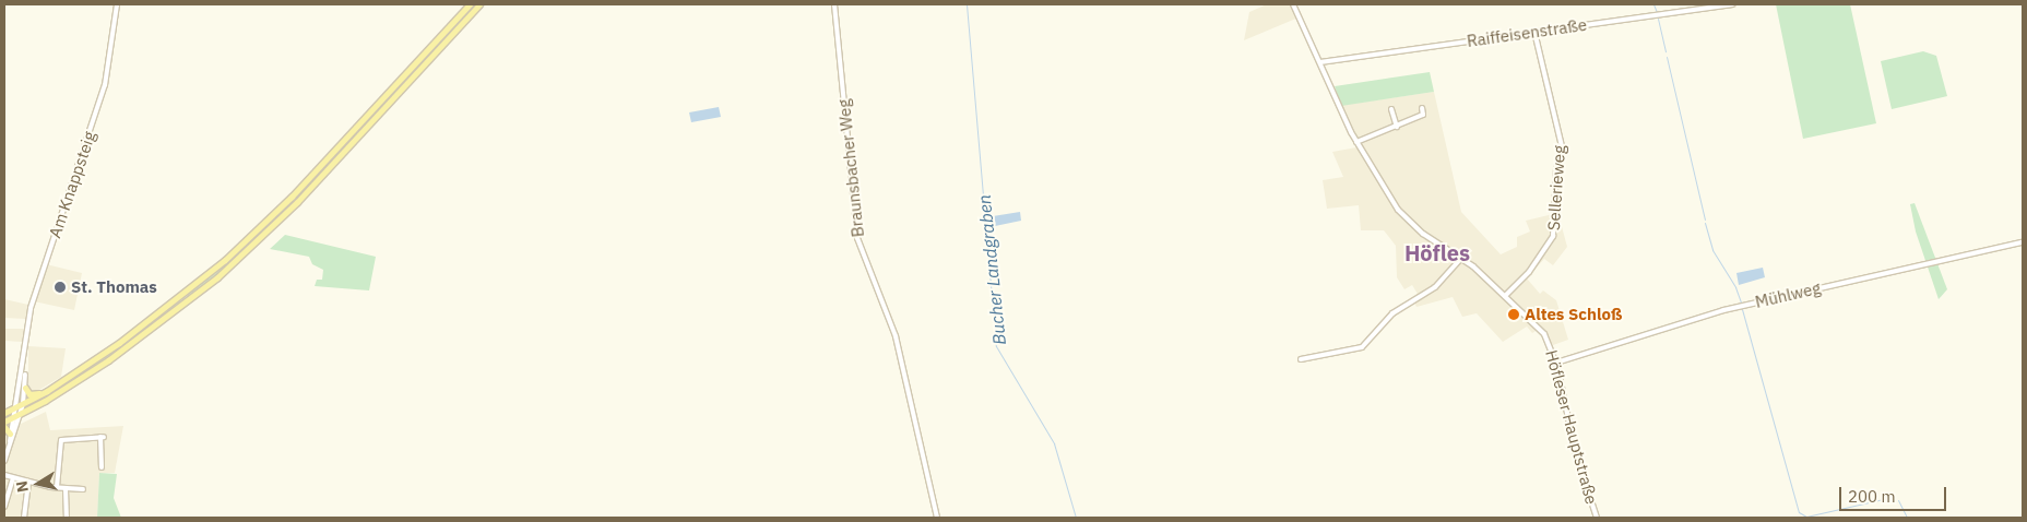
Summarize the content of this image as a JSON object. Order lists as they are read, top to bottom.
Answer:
{
  "streets": {
    "street": [
      "Raiffeisenstraße",
      "Braunsbacher Weg",
      "Am Knappsteig",
      "Sellerieweg",
      "Mühlweg",
      "Höfleser Hauptstraße"
    ]
  },
  "crossings": [
    ["Raiffeisenstraße", "Sellerieweg"],
    ["Raiffeisenstraße", "Höfleser Hauptstraße"],
    ["Sellerieweg", "Höfleser Hauptstraße"],
    ["Mühlweg", "Höfleser Hauptstraße"]
  ],
  "districts": ["Höfles"],
  "water": ["Bucher Landgraben"],
  "places": ["St. Thomas", "Altes Schloß"],
  "scale_bar": "200 m",
  "north": "left"
}
